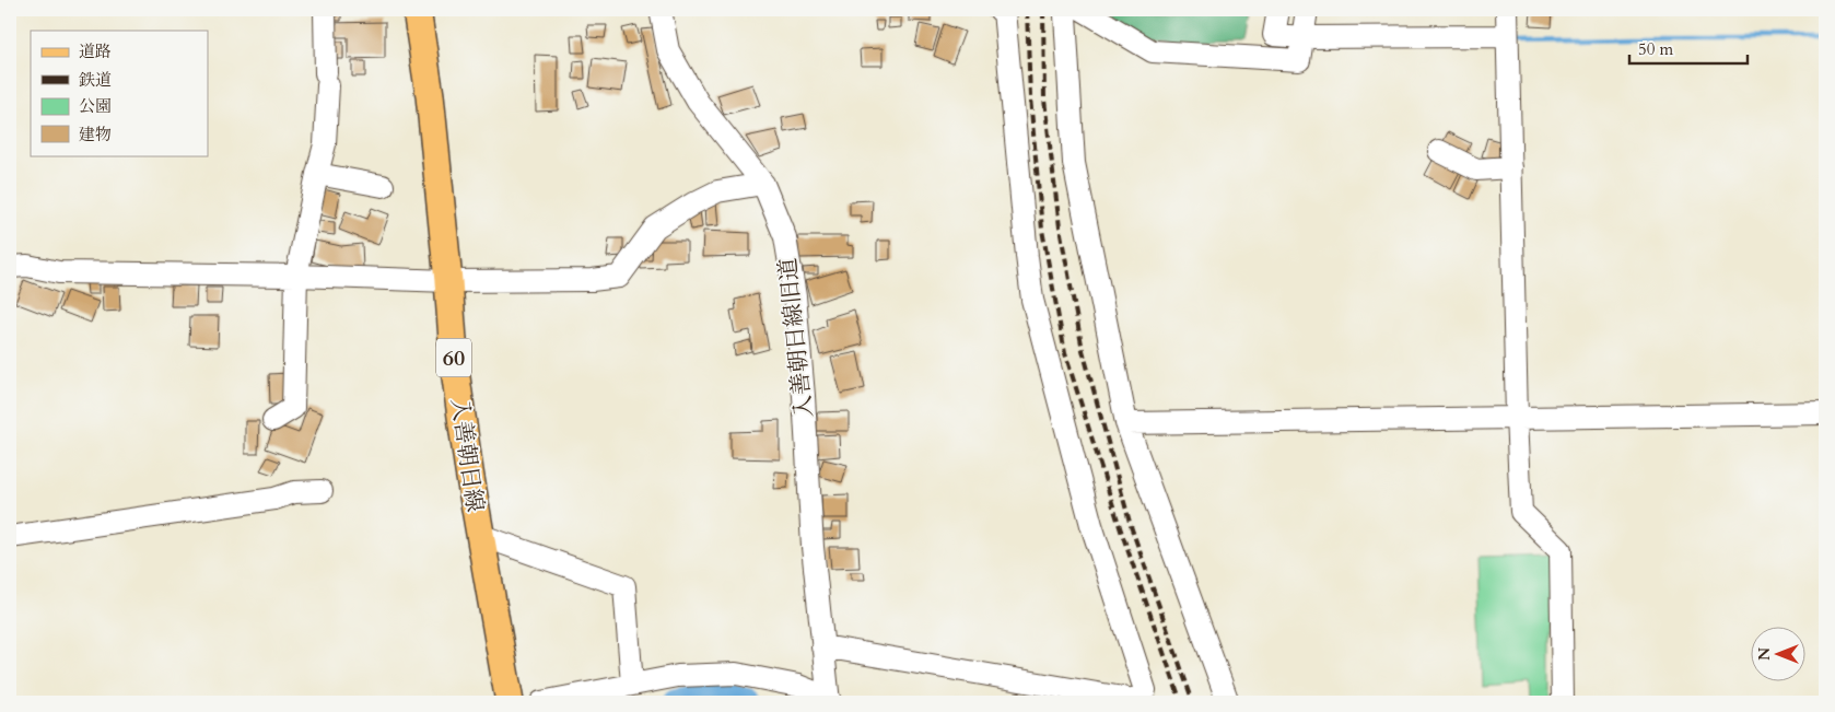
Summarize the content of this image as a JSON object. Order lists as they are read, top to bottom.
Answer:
{
  "streets": {
    "main road": ["60", "入善朝日線"],
    "street": ["入善朝日線旧道"]
  },
  "legend": [
    "道路",
    "鉄道",
    "公園",
    "建物"
  ],
  "scale_bar": "50 m",
  "north": "left"
}
